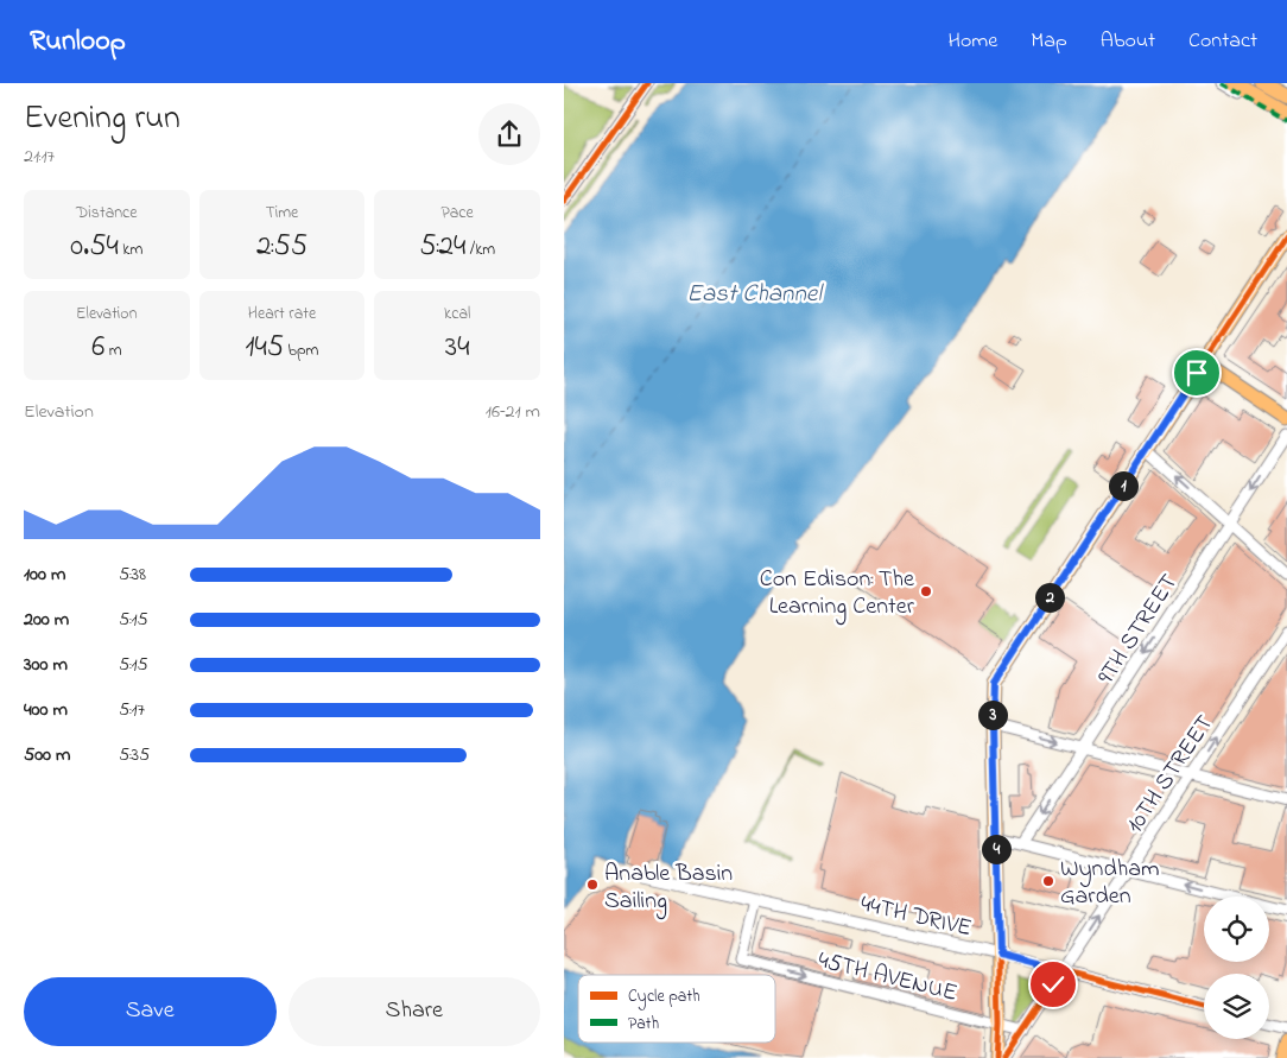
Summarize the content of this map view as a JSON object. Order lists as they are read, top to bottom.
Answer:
{
  "streets": {
    "street": [
      "9TH STREET",
      "10TH STREET",
      "44TH DRIVE",
      "45TH AVENUE"
    ]
  },
  "crossings": [
    ["10TH STREET", "44TH DRIVE"],
    ["10TH STREET", "45TH AVENUE"],
    ["44TH DRIVE", "45TH AVENUE"]
  ],
  "one_way": ["9TH STREET", "10TH STREET", "45TH AVENUE"],
  "water": ["East Channel"],
  "places": ["Con Edison: The Learning Center", "Wyndham Garden", "Anable Basin Sailing"],
  "legend": ["Cycle path", "Path"],
  "page": {
    "header": "Runloop",
    "nav": [
      "Home",
      "Map",
      "About",
      "Contact"
    ],
    "heading": ["Evening run", "21:17"],
    "stats": [
      ["Distance", "0.54 km"],
      ["Time", "2:55"],
      ["Pace", "5:24 /km"],
      ["Elevation", "6 m"],
      ["Heart rate", "145 bpm"],
      ["kcal", "34"]
    ],
    "chart": ["Elevation", "16–21 m"],
    "pins": [
      "1",
      "2",
      "3",
      "4"
    ],
    "list": [
      {
        "name": "100 m",
        "note": "5:38"
      },
      {
        "name": "200 m",
        "note": "5:15"
      },
      {
        "name": "300 m",
        "note": "5:15"
      },
      {
        "name": "400 m",
        "note": "5:17"
      },
      {
        "name": "500 m",
        "note": "5:35"
      }
    ],
    "buttons": ["Save", "Share"]
  }
}
